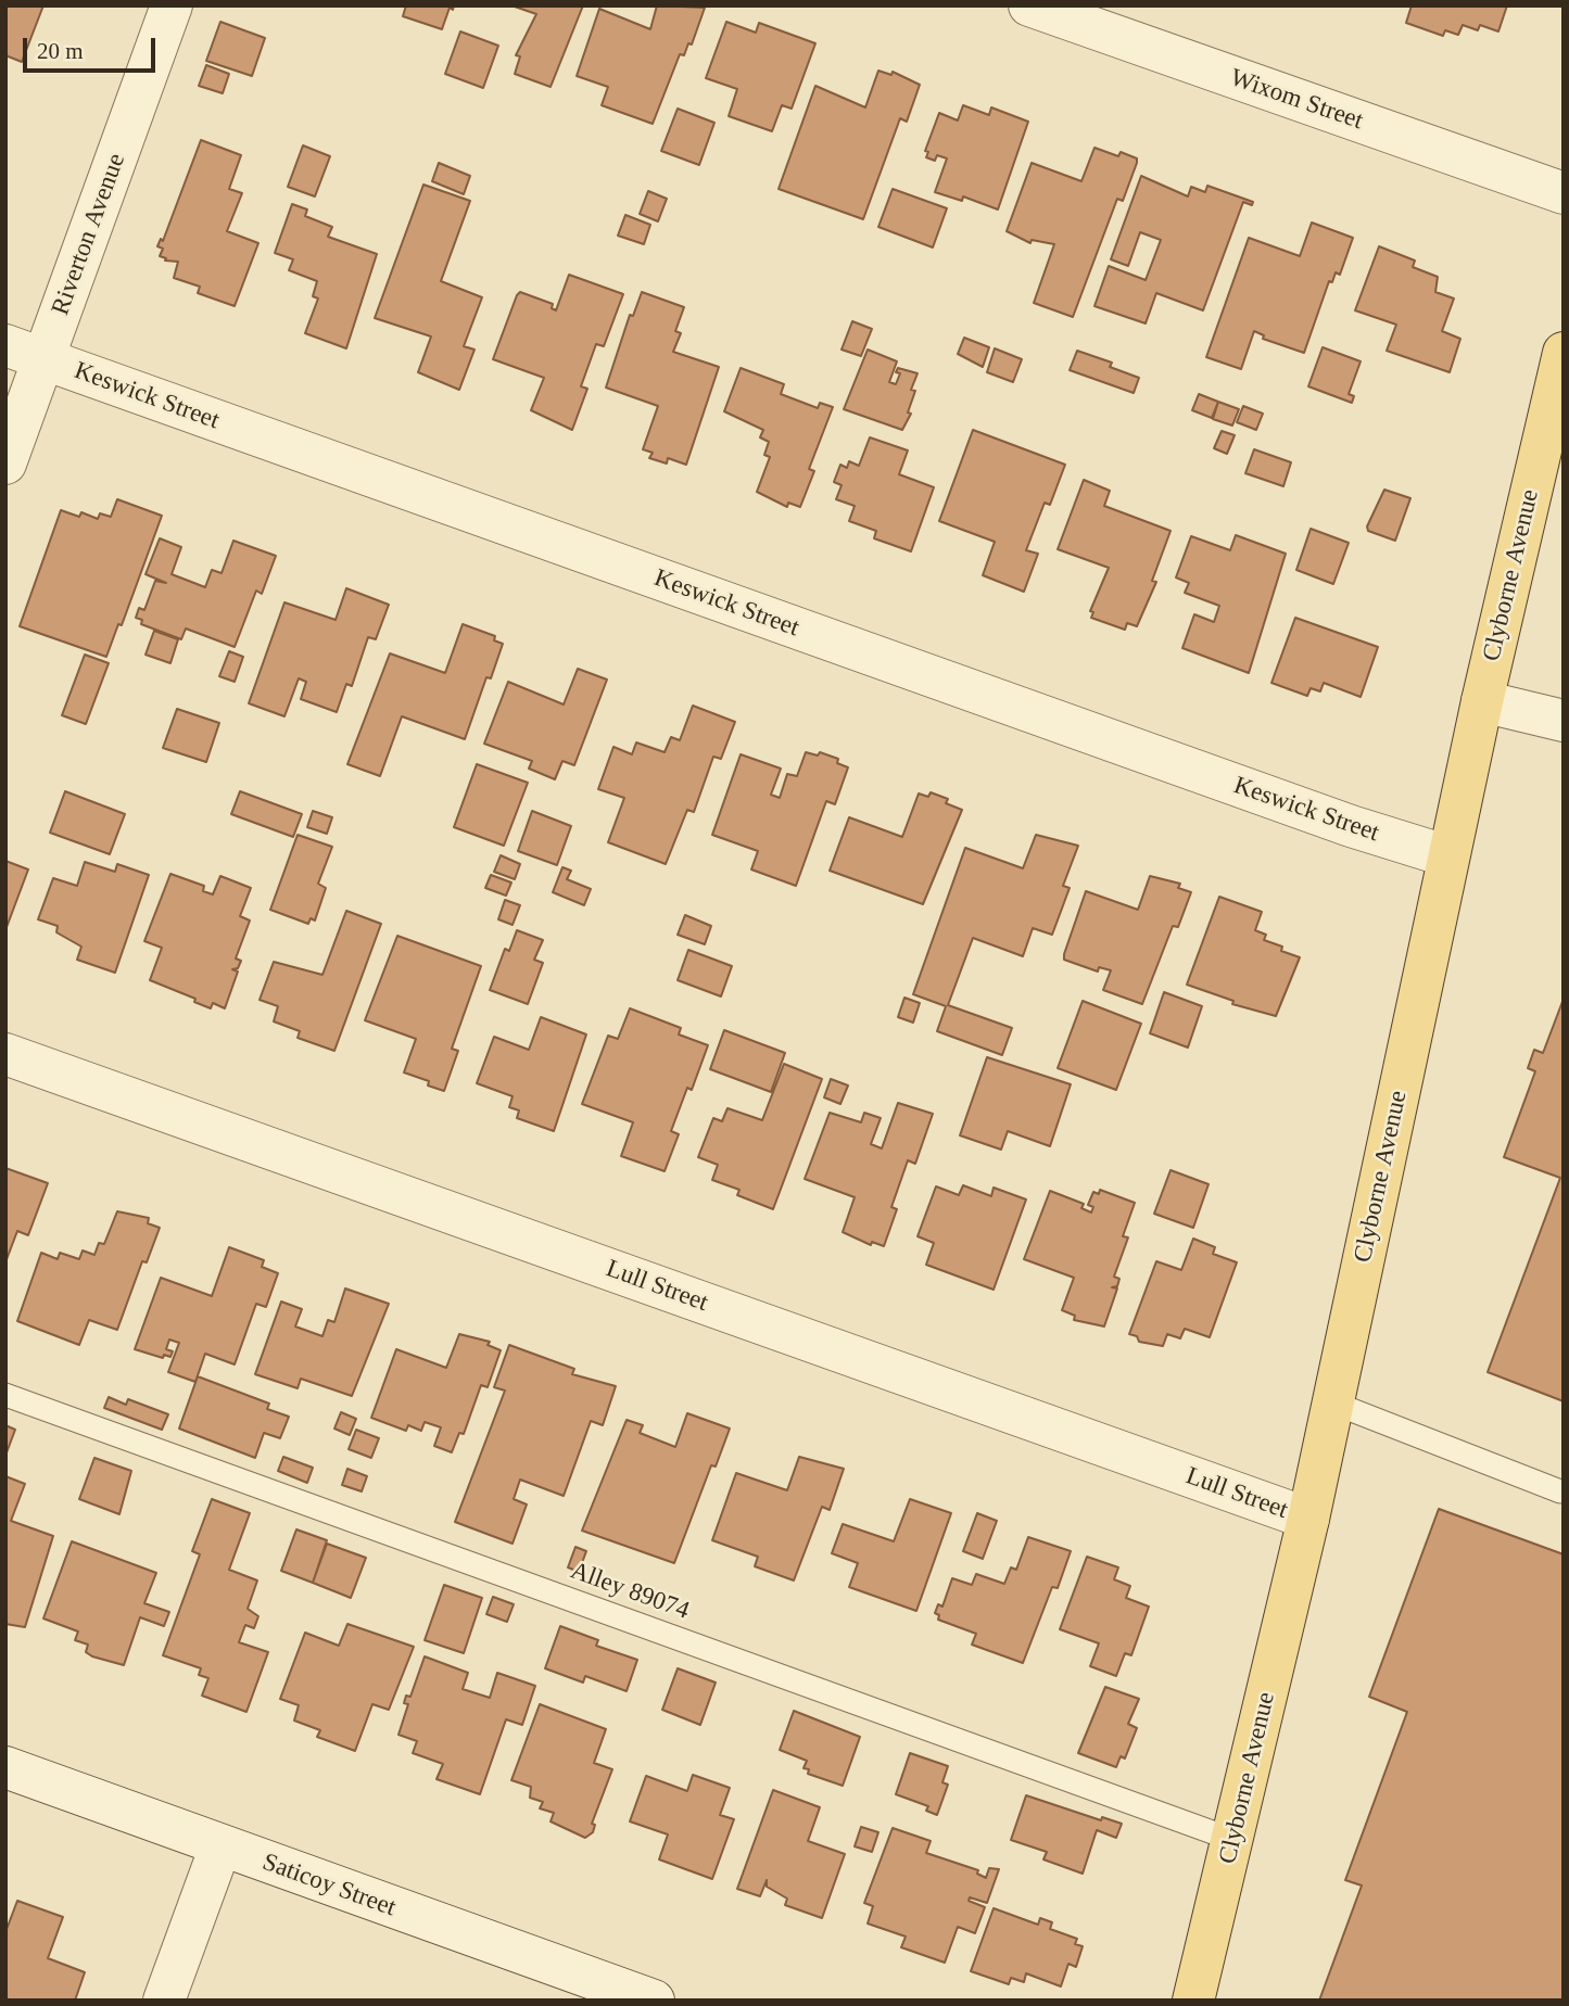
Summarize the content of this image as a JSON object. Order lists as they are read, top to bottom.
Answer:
{
  "streets": {
    "main road": ["Clyborne Avenue"],
    "street": [
      "Wixom Street",
      "Riverton Avenue",
      "Keswick Street",
      "Lull Street",
      "Saticoy Street"
    ],
    "lane": ["Alley 89074"]
  },
  "crossings": [
    ["Riverton Avenue", "Keswick Street"],
    ["Keswick Street", "Clyborne Avenue"],
    ["Clyborne Avenue", "Lull Street"],
    ["Clyborne Avenue", "Alley 89074"]
  ],
  "scale_bar": "20 m"
}
